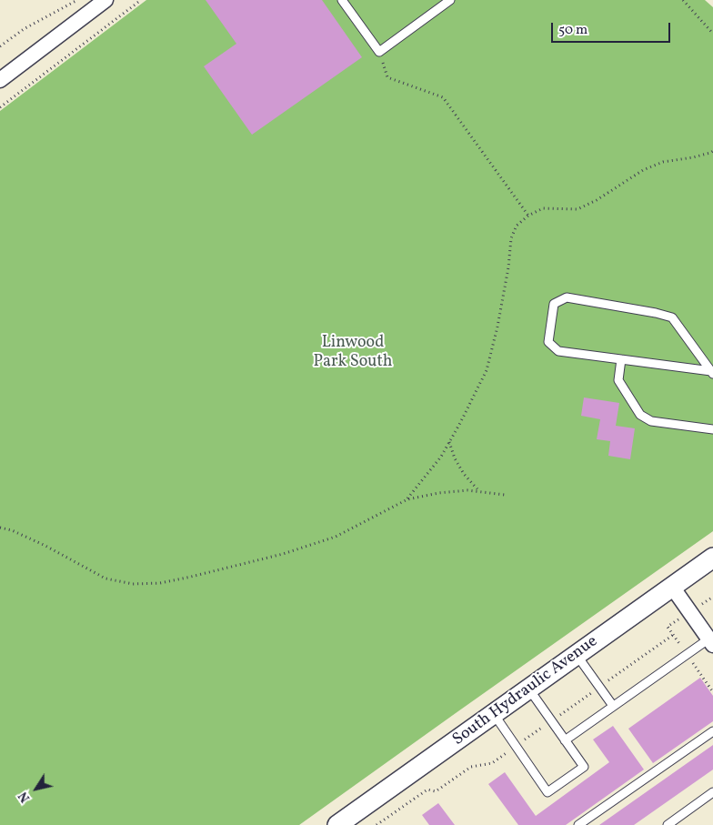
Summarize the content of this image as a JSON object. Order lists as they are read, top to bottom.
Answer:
{
  "streets": {
    "street": ["South Hydraulic Avenue"]
  },
  "parks": ["Linwood Park South"],
  "scale_bar": "50 m",
  "north": "bottom left"
}
